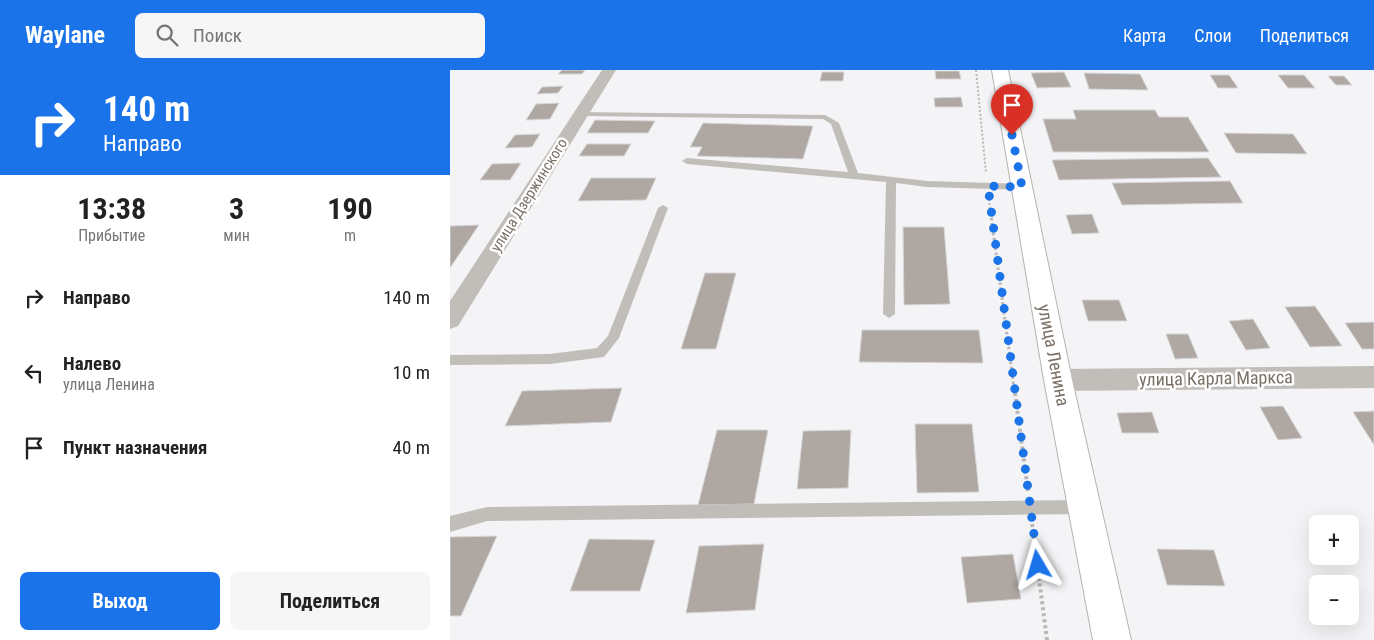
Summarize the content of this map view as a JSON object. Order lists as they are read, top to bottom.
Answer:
{
  "streets": {
    "main road": ["улица Ленина"],
    "street": ["улица Дзержинского", "улица Карла Маркса"]
  },
  "crossings": [
    ["улица Ленина", "улица Карла Маркса"]
  ],
  "page": {
    "header": "Waylane",
    "search": "Поиск",
    "nav": ["Карта", "Слои", "Поделиться"],
    "turn": ["140 m", "Направо"],
    "eta": [
      "13:38",
      "Прибытие",
      "3",
      "мин",
      "190",
      "m"
    ],
    "list": [
      {
        "name": "Направо",
        "value": "140 m"
      },
      {
        "name": "Налево",
        "note": "улица Ленина",
        "value": "10 m"
      },
      {
        "name": "Пункт назначения",
        "value": "40 m"
      }
    ],
    "map_buttons": ["+", "−"],
    "buttons": ["Выход", "Поделиться"]
  }
}
